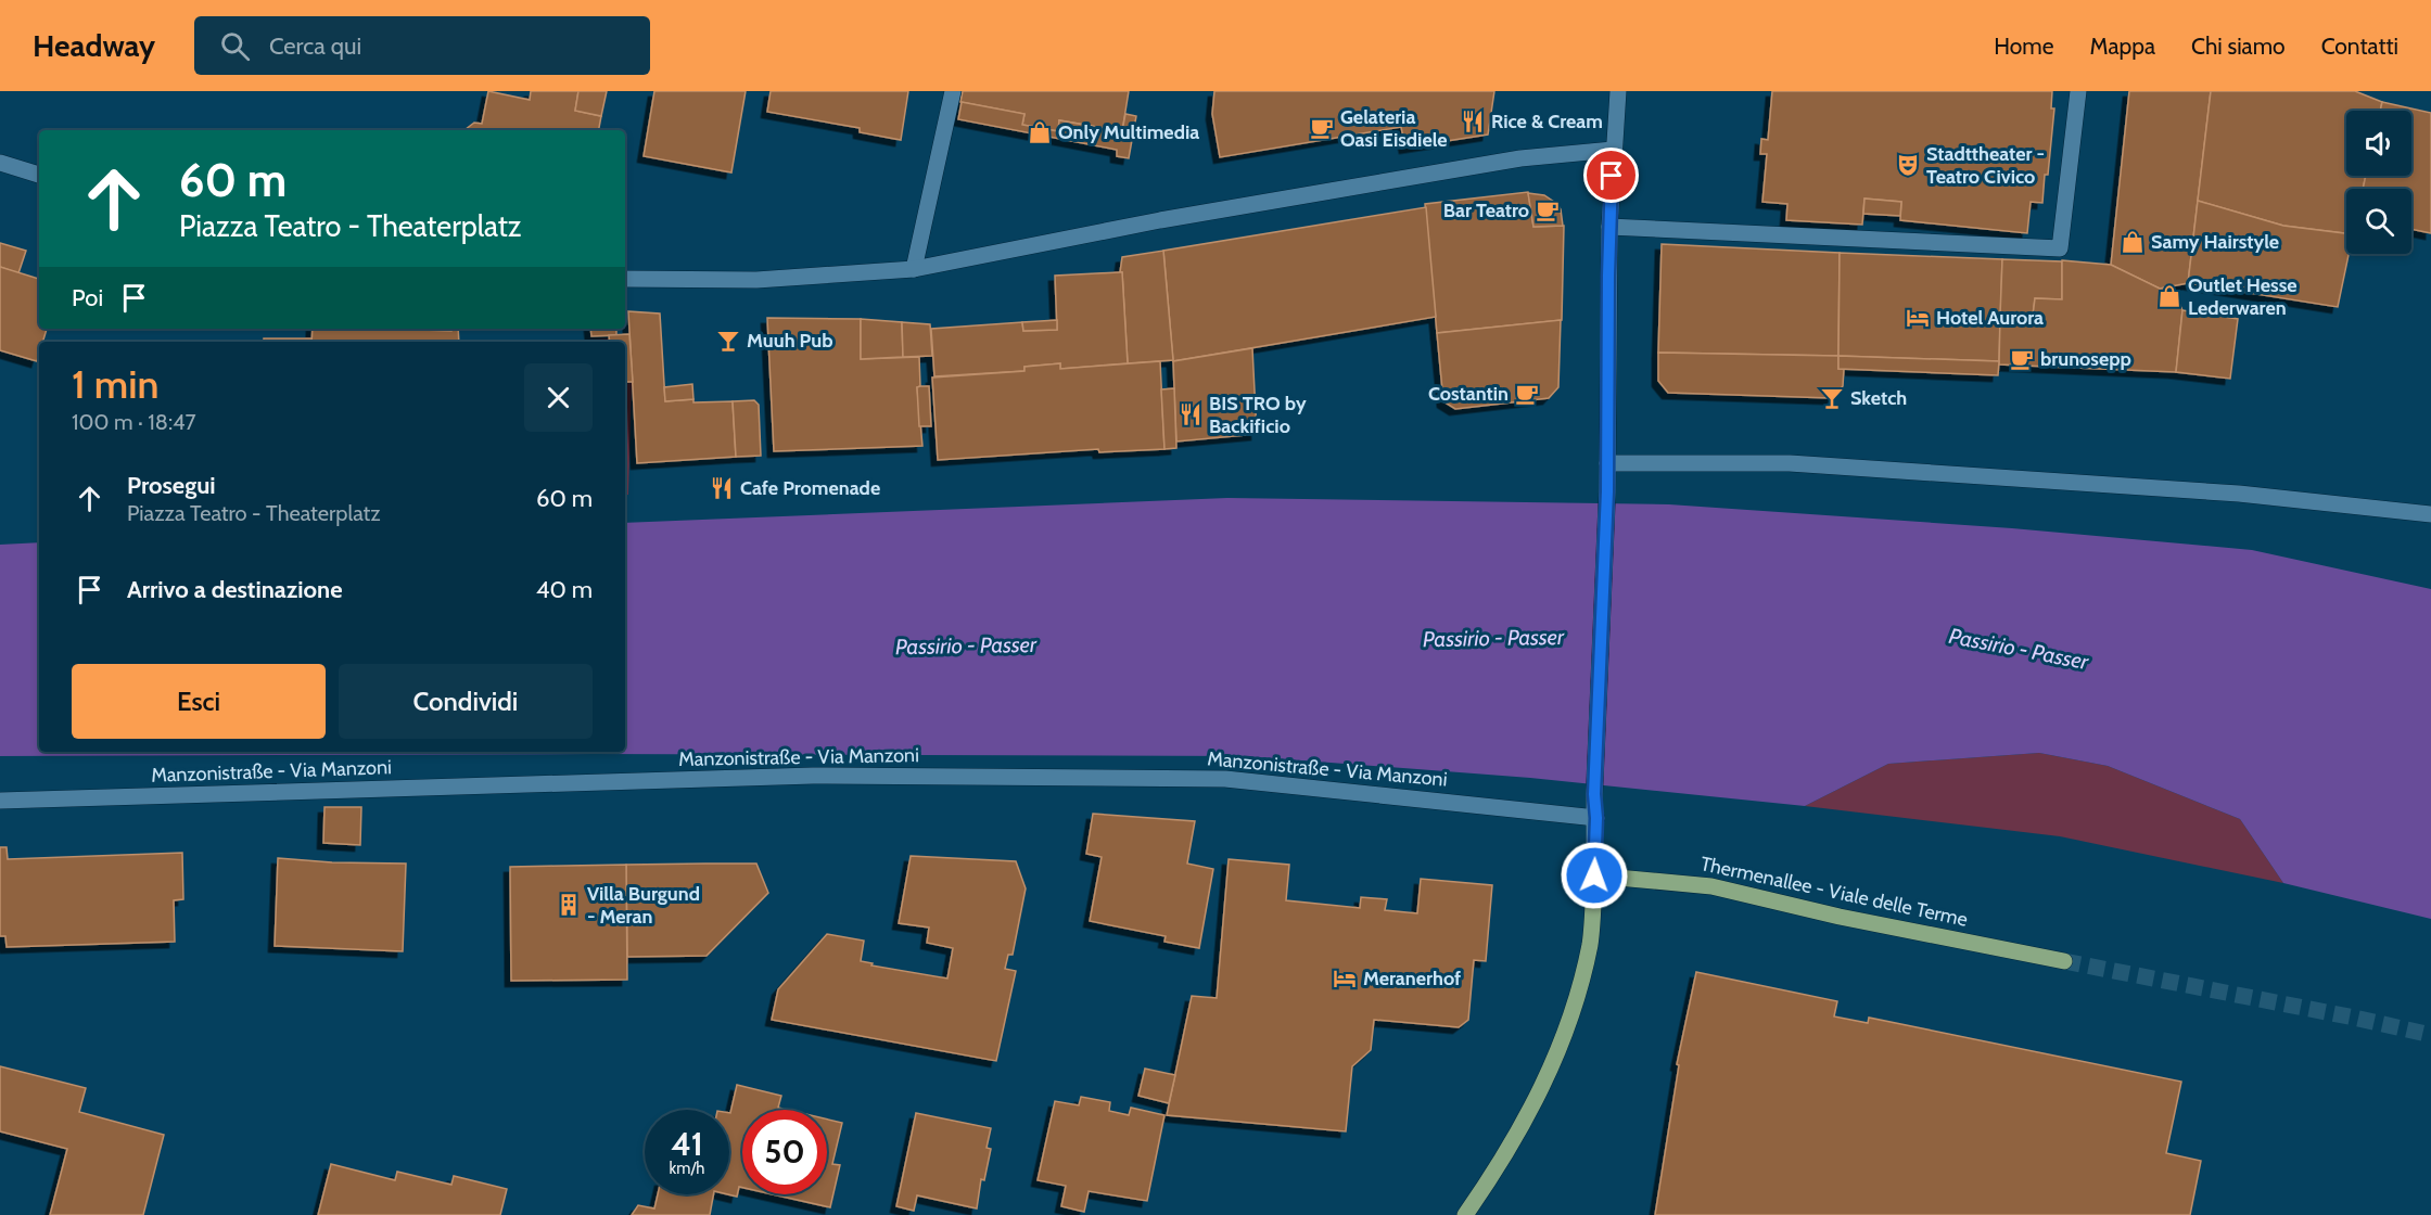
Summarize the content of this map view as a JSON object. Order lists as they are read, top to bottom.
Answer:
{
  "streets": {
    "main road": ["Thermenallee - Viale delle Terme"],
    "street": ["Manzonistraße - Via Manzoni"]
  },
  "water": ["Passirio - Passer"],
  "places": {
    "restaurant": ["Rice & Cream", "BIS TRO by Backificio", "Cafe Promenade"],
    "cafe": [
      "Gelateria Oasi Eisdiele",
      "Bar Teatro",
      "brunosepp",
      "Costantin"
    ],
    "shop": ["Only Multimedia", "Samy Hairstyle", "Outlet Hesse Lederwaren"],
    "theatre": ["Stadttheater - Teatro Civico"],
    "hotel": ["Hotel Aurora", "Meranerhof"],
    "bar": ["Muuh Pub", "Sketch"],
    "building": ["Villa Burgund - Meran"]
  },
  "page": {
    "header": "Headway",
    "search": "Cerca qui",
    "nav": [
      "Home",
      "Mappa",
      "Chi siamo",
      "Contatti"
    ],
    "turn": ["60 m", "Piazza Teatro - Theaterplatz"],
    "then": "Poi",
    "heading": ["1 min", "100 m · 18:47"],
    "list": [
      {
        "name": "Prosegui",
        "note": "Piazza Teatro - Theaterplatz",
        "value": "60 m"
      },
      {
        "name": "Arrivo a destinazione",
        "value": "40 m"
      }
    ],
    "buttons": ["Esci", "Condividi"],
    "speed": "41 km/h",
    "limit": "50"
  }
}
